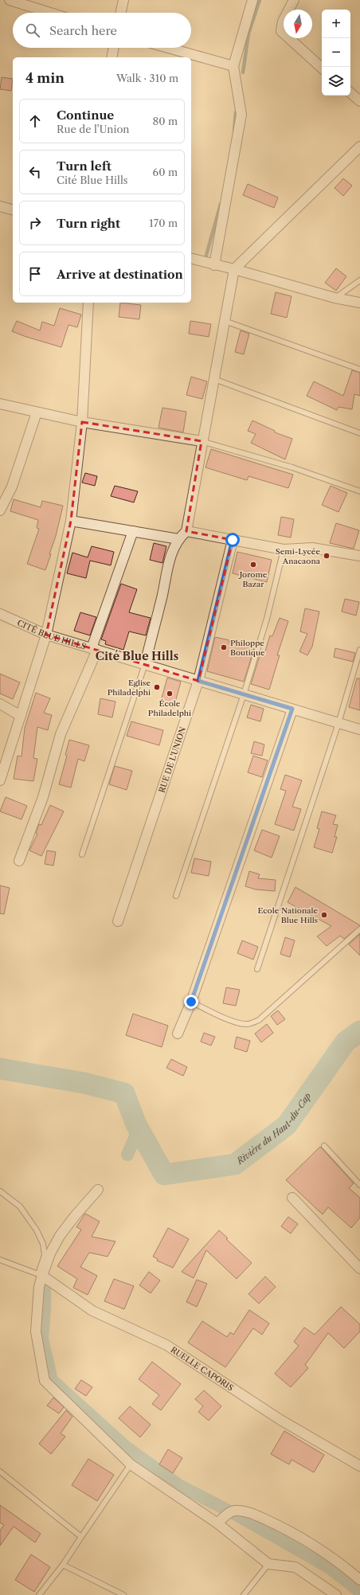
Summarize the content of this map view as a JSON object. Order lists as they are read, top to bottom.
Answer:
{
  "streets": {
    "street": ["CITÉ BLUE HILLS", "RUE DE L'UNION", "RUELLE CAPORIS"]
  },
  "crossings": [
    ["CITÉ BLUE HILLS", "RUE DE L'UNION"]
  ],
  "districts": ["Cité Blue Hills"],
  "water": ["Rivière du Haut-du-Cap"],
  "places": [
    "Semi-Lycée Anacaona",
    "Jorome Bazar",
    "Philoppe Boutique",
    "Eglise Philadelphi",
    "École Philadelphi",
    "Ecole Nationale Blue Hills"
  ],
  "north": "bottom",
  "page": {
    "map_buttons": ["+", "−"],
    "search": "Search here",
    "heading": ["4 min", "Walk · 310 m"],
    "list": [
      ["Continue", "Rue de l'Union", "80 m"],
      ["Turn left", "Cité Blue Hills", "60 m"],
      ["Turn right", "170 m"],
      "Arrive at destination"
    ]
  }
}
